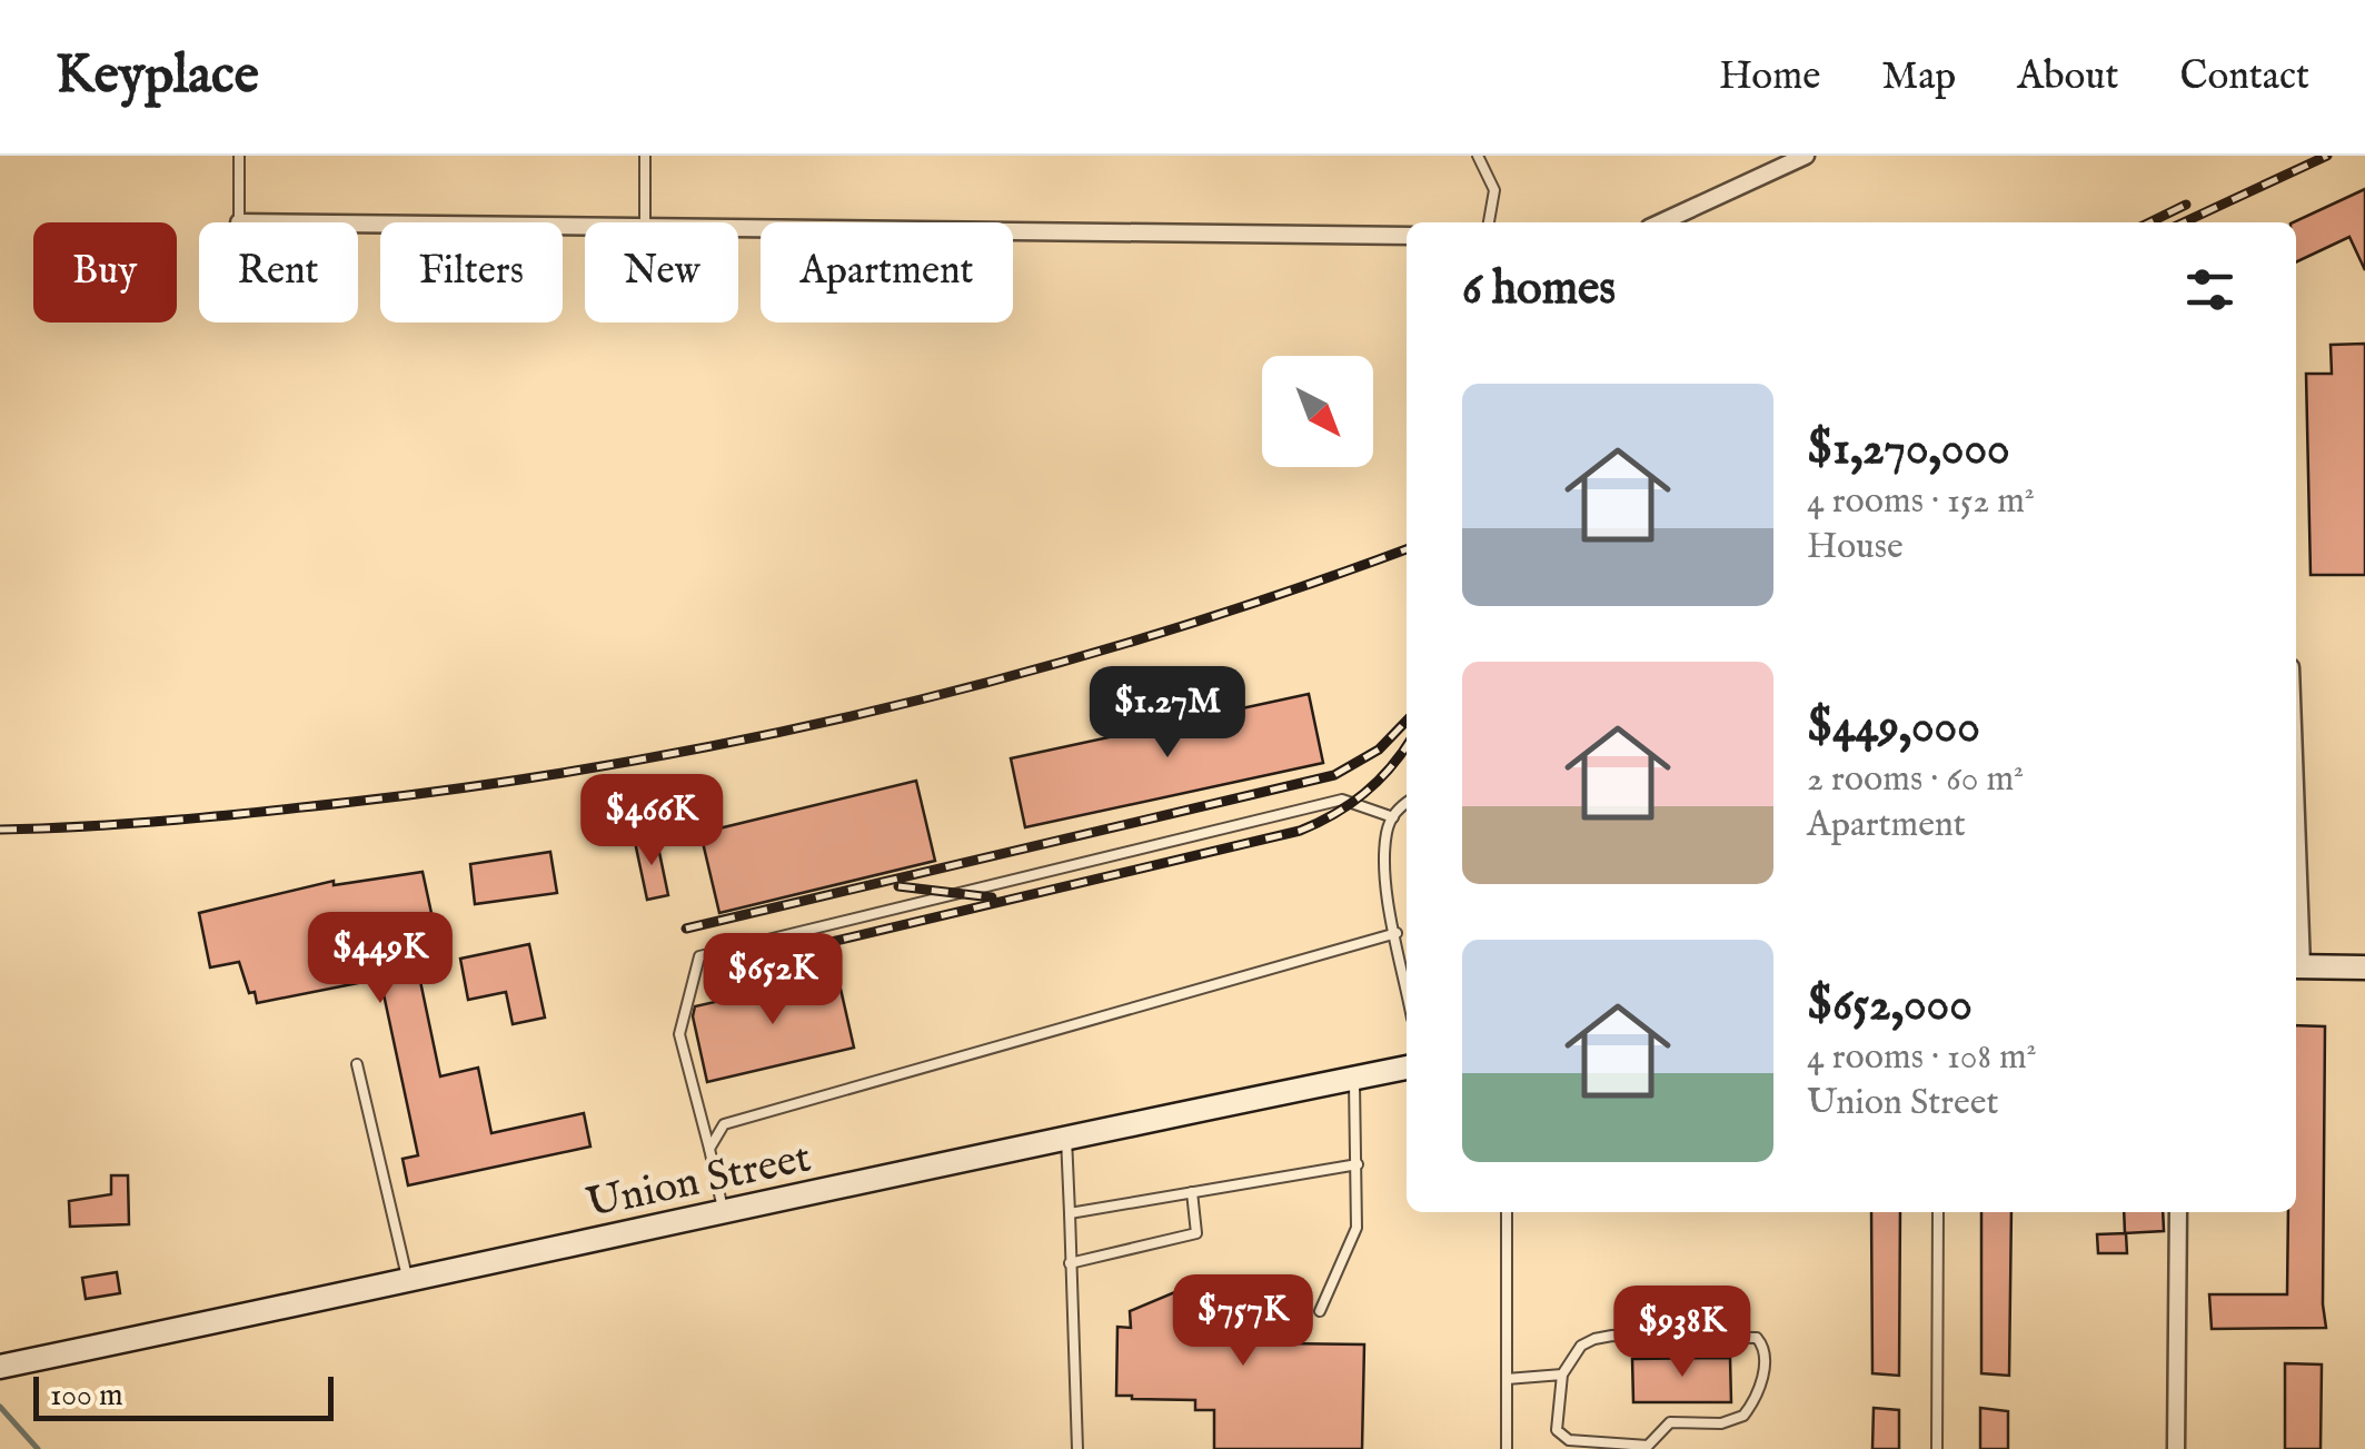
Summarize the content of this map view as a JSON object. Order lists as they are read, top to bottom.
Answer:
{
  "streets": {
    "main road": ["Union Street"]
  },
  "scale_bar": "100 m",
  "north": "bottom right",
  "page": {
    "header": "Keyplace",
    "nav": [
      "Home",
      "Map",
      "About",
      "Contact"
    ],
    "chip": [
      "Buy",
      "Rent",
      "Filters",
      "New",
      "Apartment"
    ],
    "heading": "6 homes",
    "list": [
      {
        "name": "$1,270,000",
        "note": "4 rooms · 152 m² · House"
      },
      {
        "name": "$449,000",
        "note": "2 rooms · 60 m² · Apartment"
      },
      {
        "name": "$652,000",
        "note": "4 rooms · 108 m² · Union Street"
      }
    ],
    "price": [
      "$1.27M",
      "$466K",
      "$449K",
      "$652K",
      "$757K",
      "$938K"
    ],
    "scale": "100 m"
  }
}
